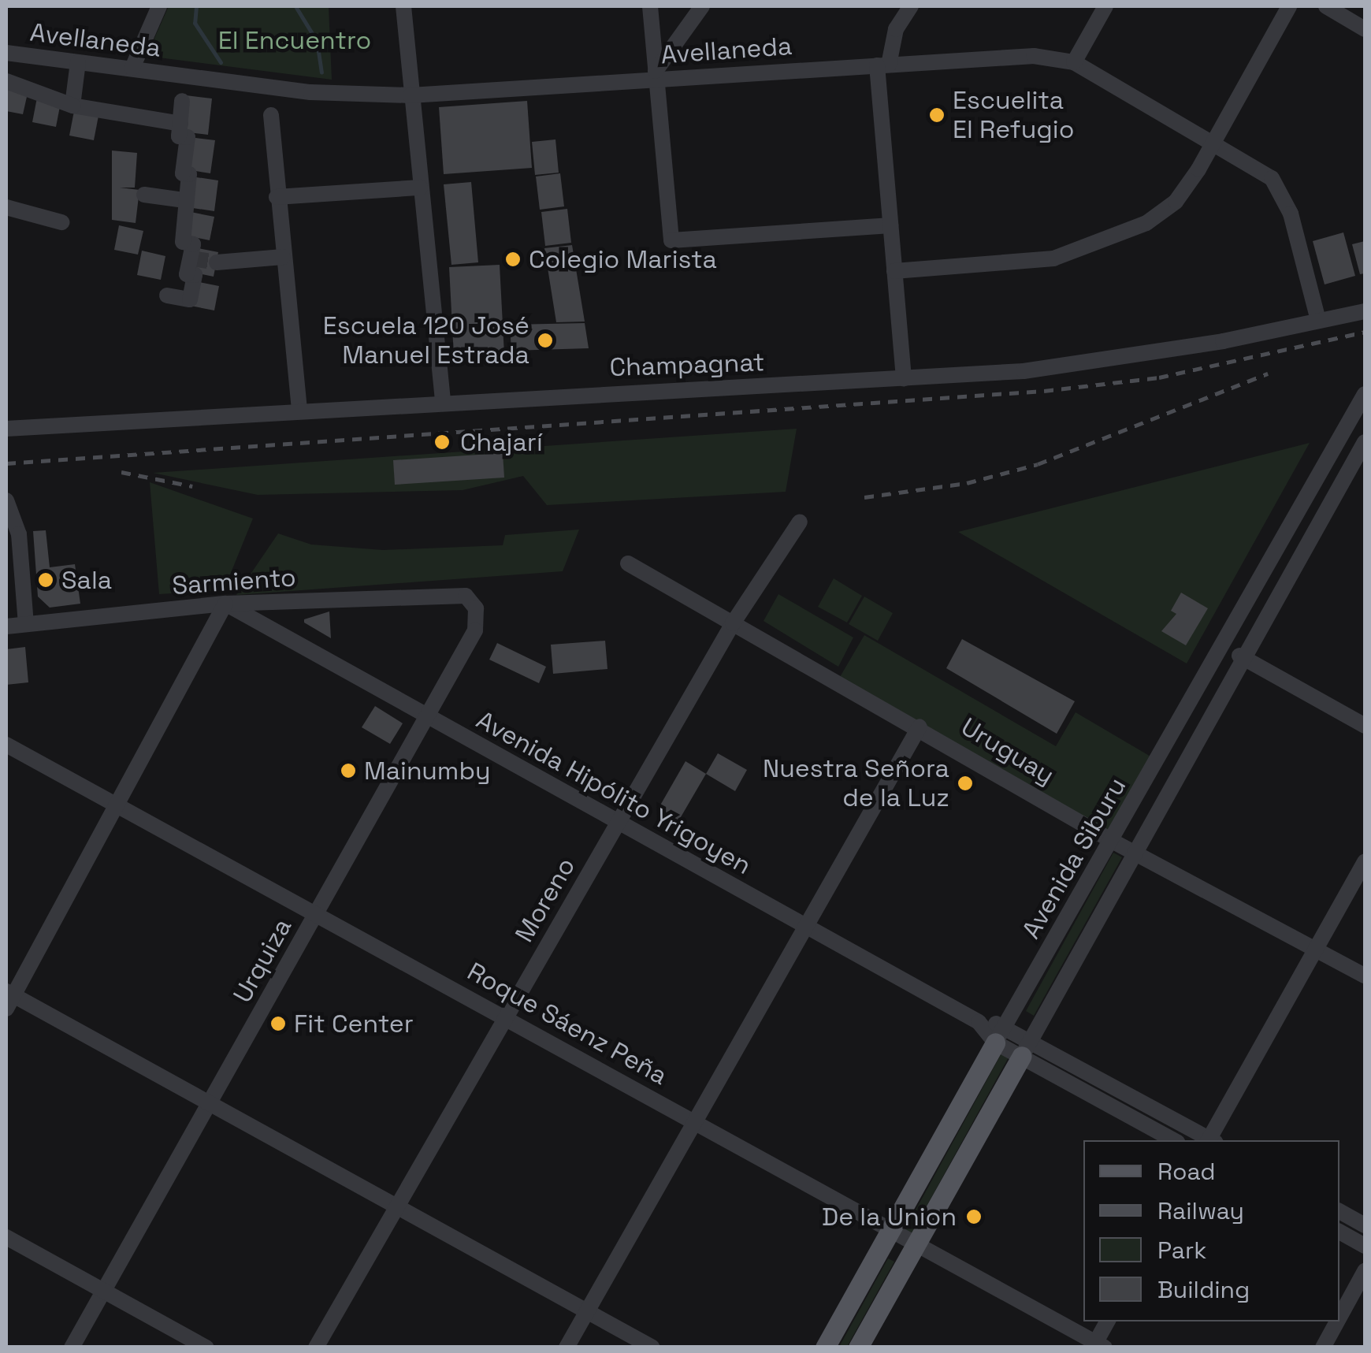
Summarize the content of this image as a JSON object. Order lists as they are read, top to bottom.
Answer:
{
  "streets": {
    "main road": ["Avenida Siburu"],
    "street": [
      "Avellaneda",
      "Champagnat",
      "Sarmiento",
      "Uruguay",
      "Avenida Hipólito Yrigoyen",
      "Moreno",
      "Urquiza",
      "Roque Sáenz Peña"
    ]
  },
  "crossings": [
    ["Avellaneda", "Champagnat"],
    ["Sarmiento", "Avenida Hipólito Yrigoyen"],
    ["Sarmiento", "Urquiza"],
    ["Uruguay", "Avenida Siburu"],
    ["Uruguay", "Moreno"],
    ["Avenida Hipólito Yrigoyen", "Avenida Siburu"],
    ["Avenida Hipólito Yrigoyen", "Moreno"],
    ["Avenida Hipólito Yrigoyen", "Urquiza"],
    ["Avenida Siburu", "Roque Sáenz Peña"],
    ["Moreno", "Roque Sáenz Peña"],
    ["Urquiza", "Roque Sáenz Peña"]
  ],
  "parks": ["El Encuentro"],
  "places": [
    "Escuelita El Refugio",
    "Colegio Marista",
    "Escuela 120 José Manuel Estrada",
    "Chajarí",
    "Sala",
    "Mainumby",
    "Nuestra Señora de la Luz",
    "Fit Center",
    "De la Union"
  ],
  "legend": [
    "Road",
    "Railway",
    "Park",
    "Building"
  ]
}
